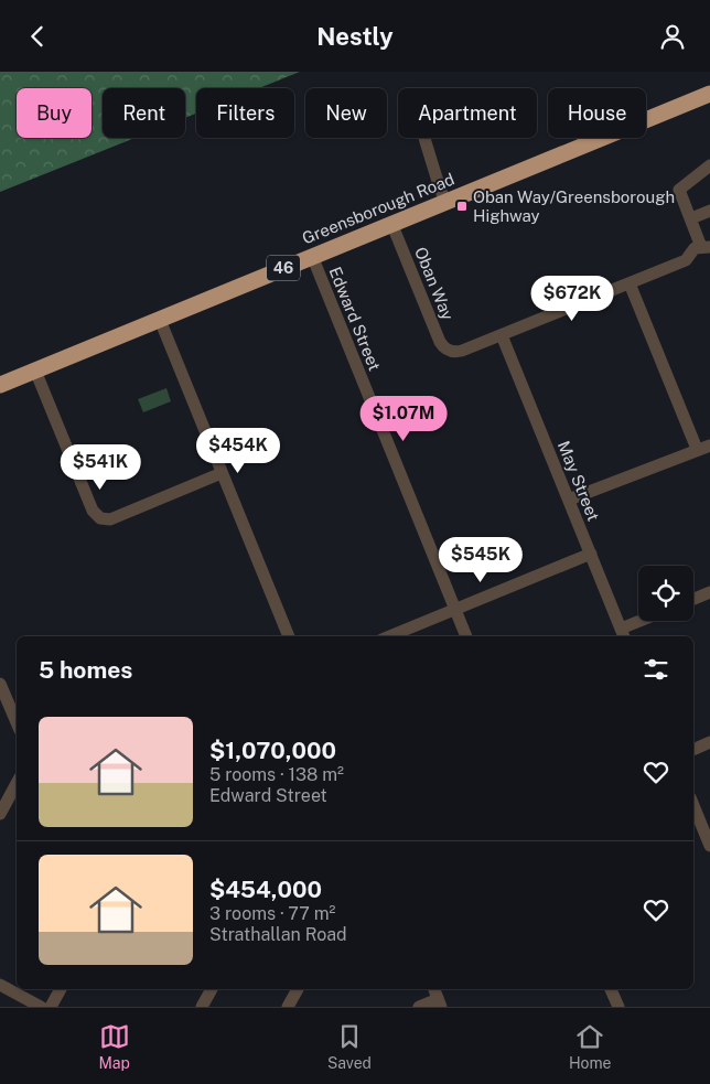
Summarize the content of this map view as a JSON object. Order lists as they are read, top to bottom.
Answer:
{
  "streets": {
    "highway": ["Greensborough Road", "46"],
    "street": ["Oban Way", "Edward Street", "May Street"]
  },
  "crossings": [
    ["Greensborough Road", "Oban Way"],
    ["Greensborough Road", "Edward Street"],
    ["Oban Way", "May Street"]
  ],
  "places": {
    "transit": ["Oban Way/Greensborough Highway"]
  },
  "page": {
    "header": "Nestly",
    "chip": [
      "Buy",
      "Rent",
      "Filters",
      "New",
      "Apartment",
      "House"
    ],
    "price": [
      "$672K",
      "$1.07M",
      "$454K",
      "$541K",
      "$545K"
    ],
    "heading": "5 homes",
    "list": [
      {
        "name": "$1,070,000",
        "note": "5 rooms · 138 m² · Edward Street"
      },
      {
        "name": "$454,000",
        "note": "3 rooms · 77 m² · Strathallan Road"
      }
    ],
    "tabs": ["Map", "Saved", "Home"]
  }
}
